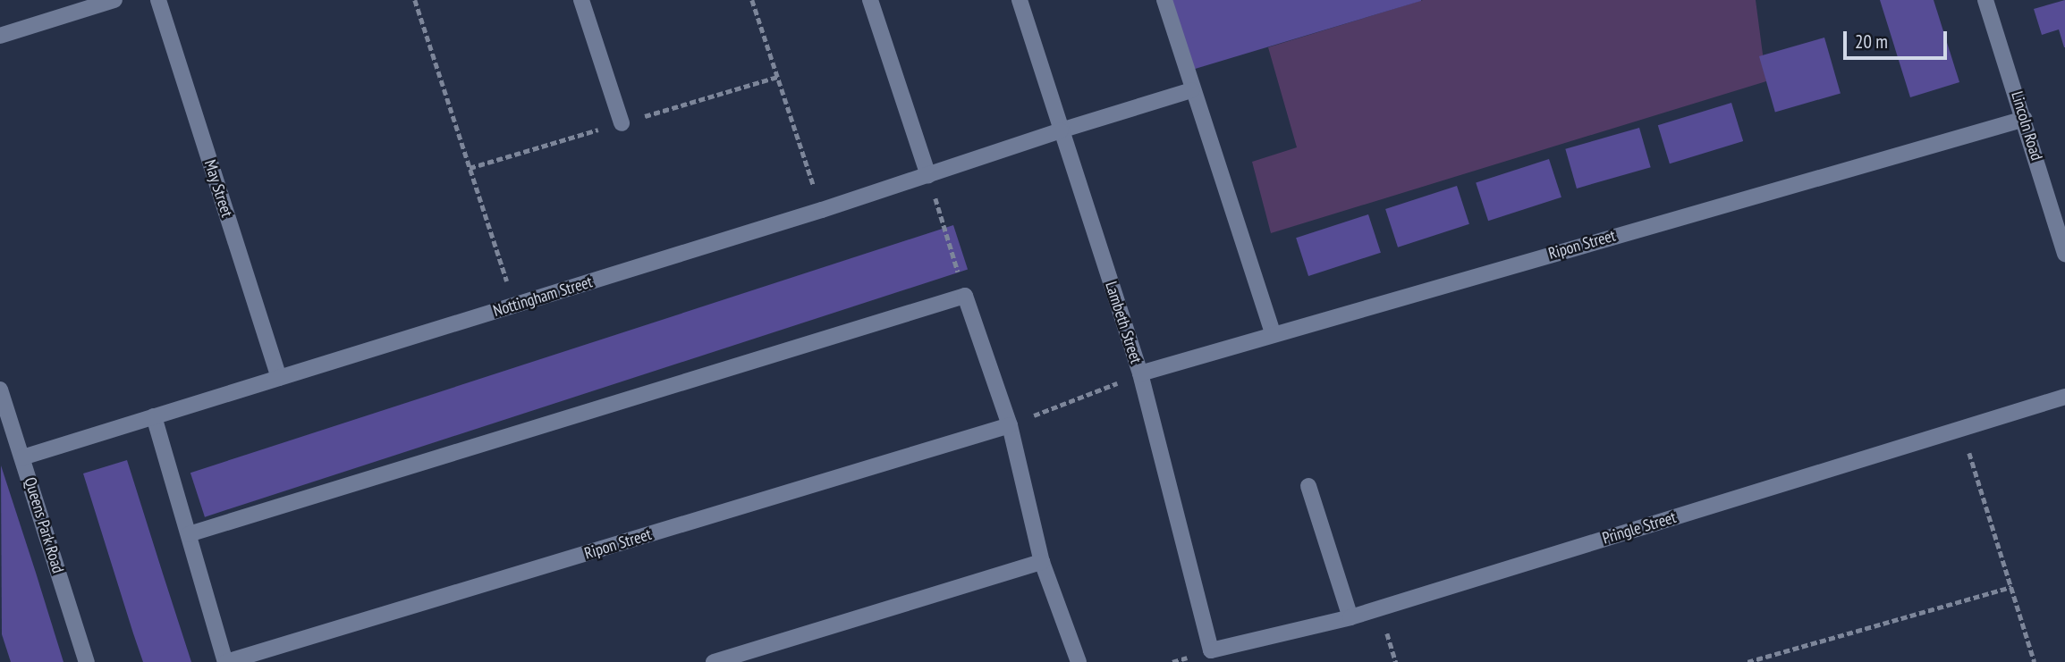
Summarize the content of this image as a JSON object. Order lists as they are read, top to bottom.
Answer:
{
  "streets": {
    "street": [
      "Lincoln Road",
      "May Street",
      "Ripon Street",
      "Nottingham Street",
      "Lambeth Street",
      "Queens Park Road",
      "Pringle Street"
    ]
  },
  "crossings": [
    ["Lincoln Road", "Ripon Street"],
    ["May Street", "Nottingham Street"],
    ["Ripon Street", "Lambeth Street"],
    ["Nottingham Street", "Lambeth Street"],
    ["Nottingham Street", "Queens Park Road"],
    ["Lambeth Street", "Pringle Street"]
  ],
  "scale_bar": "20 m"
}
